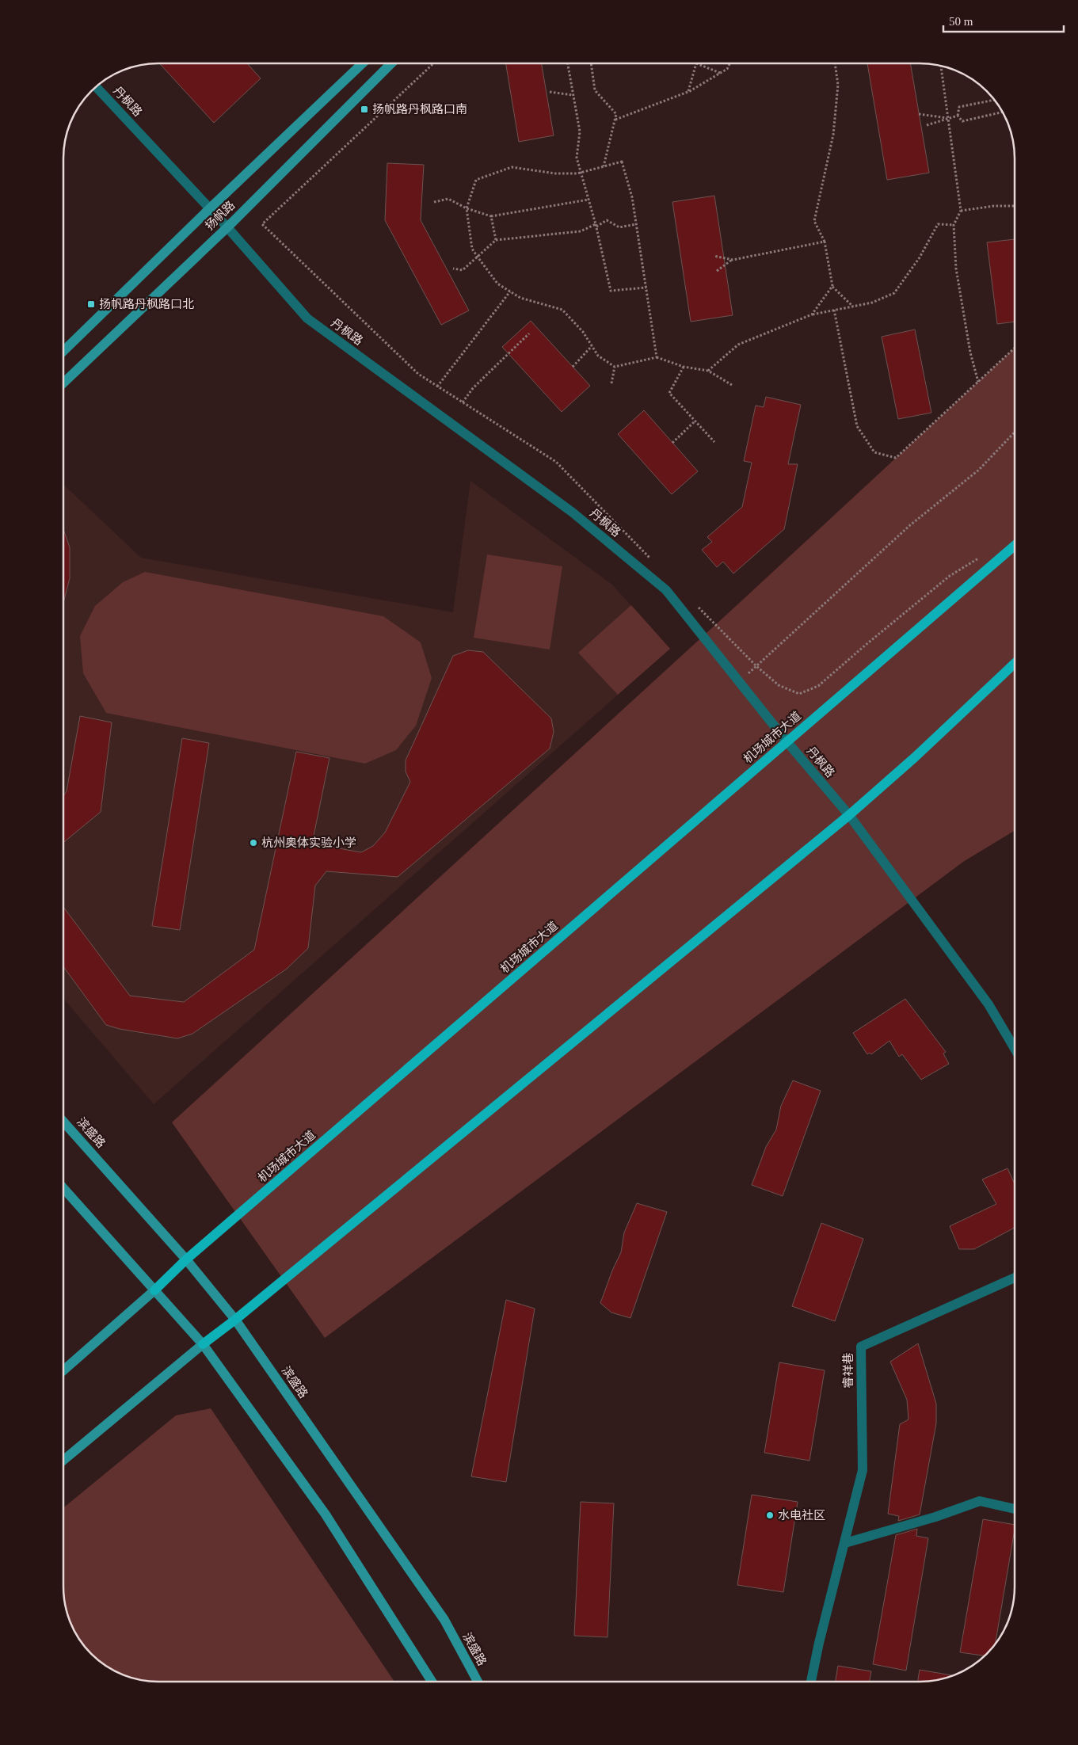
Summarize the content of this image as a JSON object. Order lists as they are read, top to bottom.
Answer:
{
  "streets": {
    "main road": ["扬帆路", "机场城市大道", "滨盛路"],
    "street": ["丹枫路", "睿祥巷"]
  },
  "crossings": [
    ["丹枫路", "扬帆路"],
    ["丹枫路", "机场城市大道"],
    ["机场城市大道", "滨盛路"]
  ],
  "places": {
    "transit": ["扬帆路丹枫路口南", "扬帆路丹枫路口北"],
    "other": ["杭州奥体实验小学", "水电社区"]
  },
  "scale_bar": "50 m"
}
